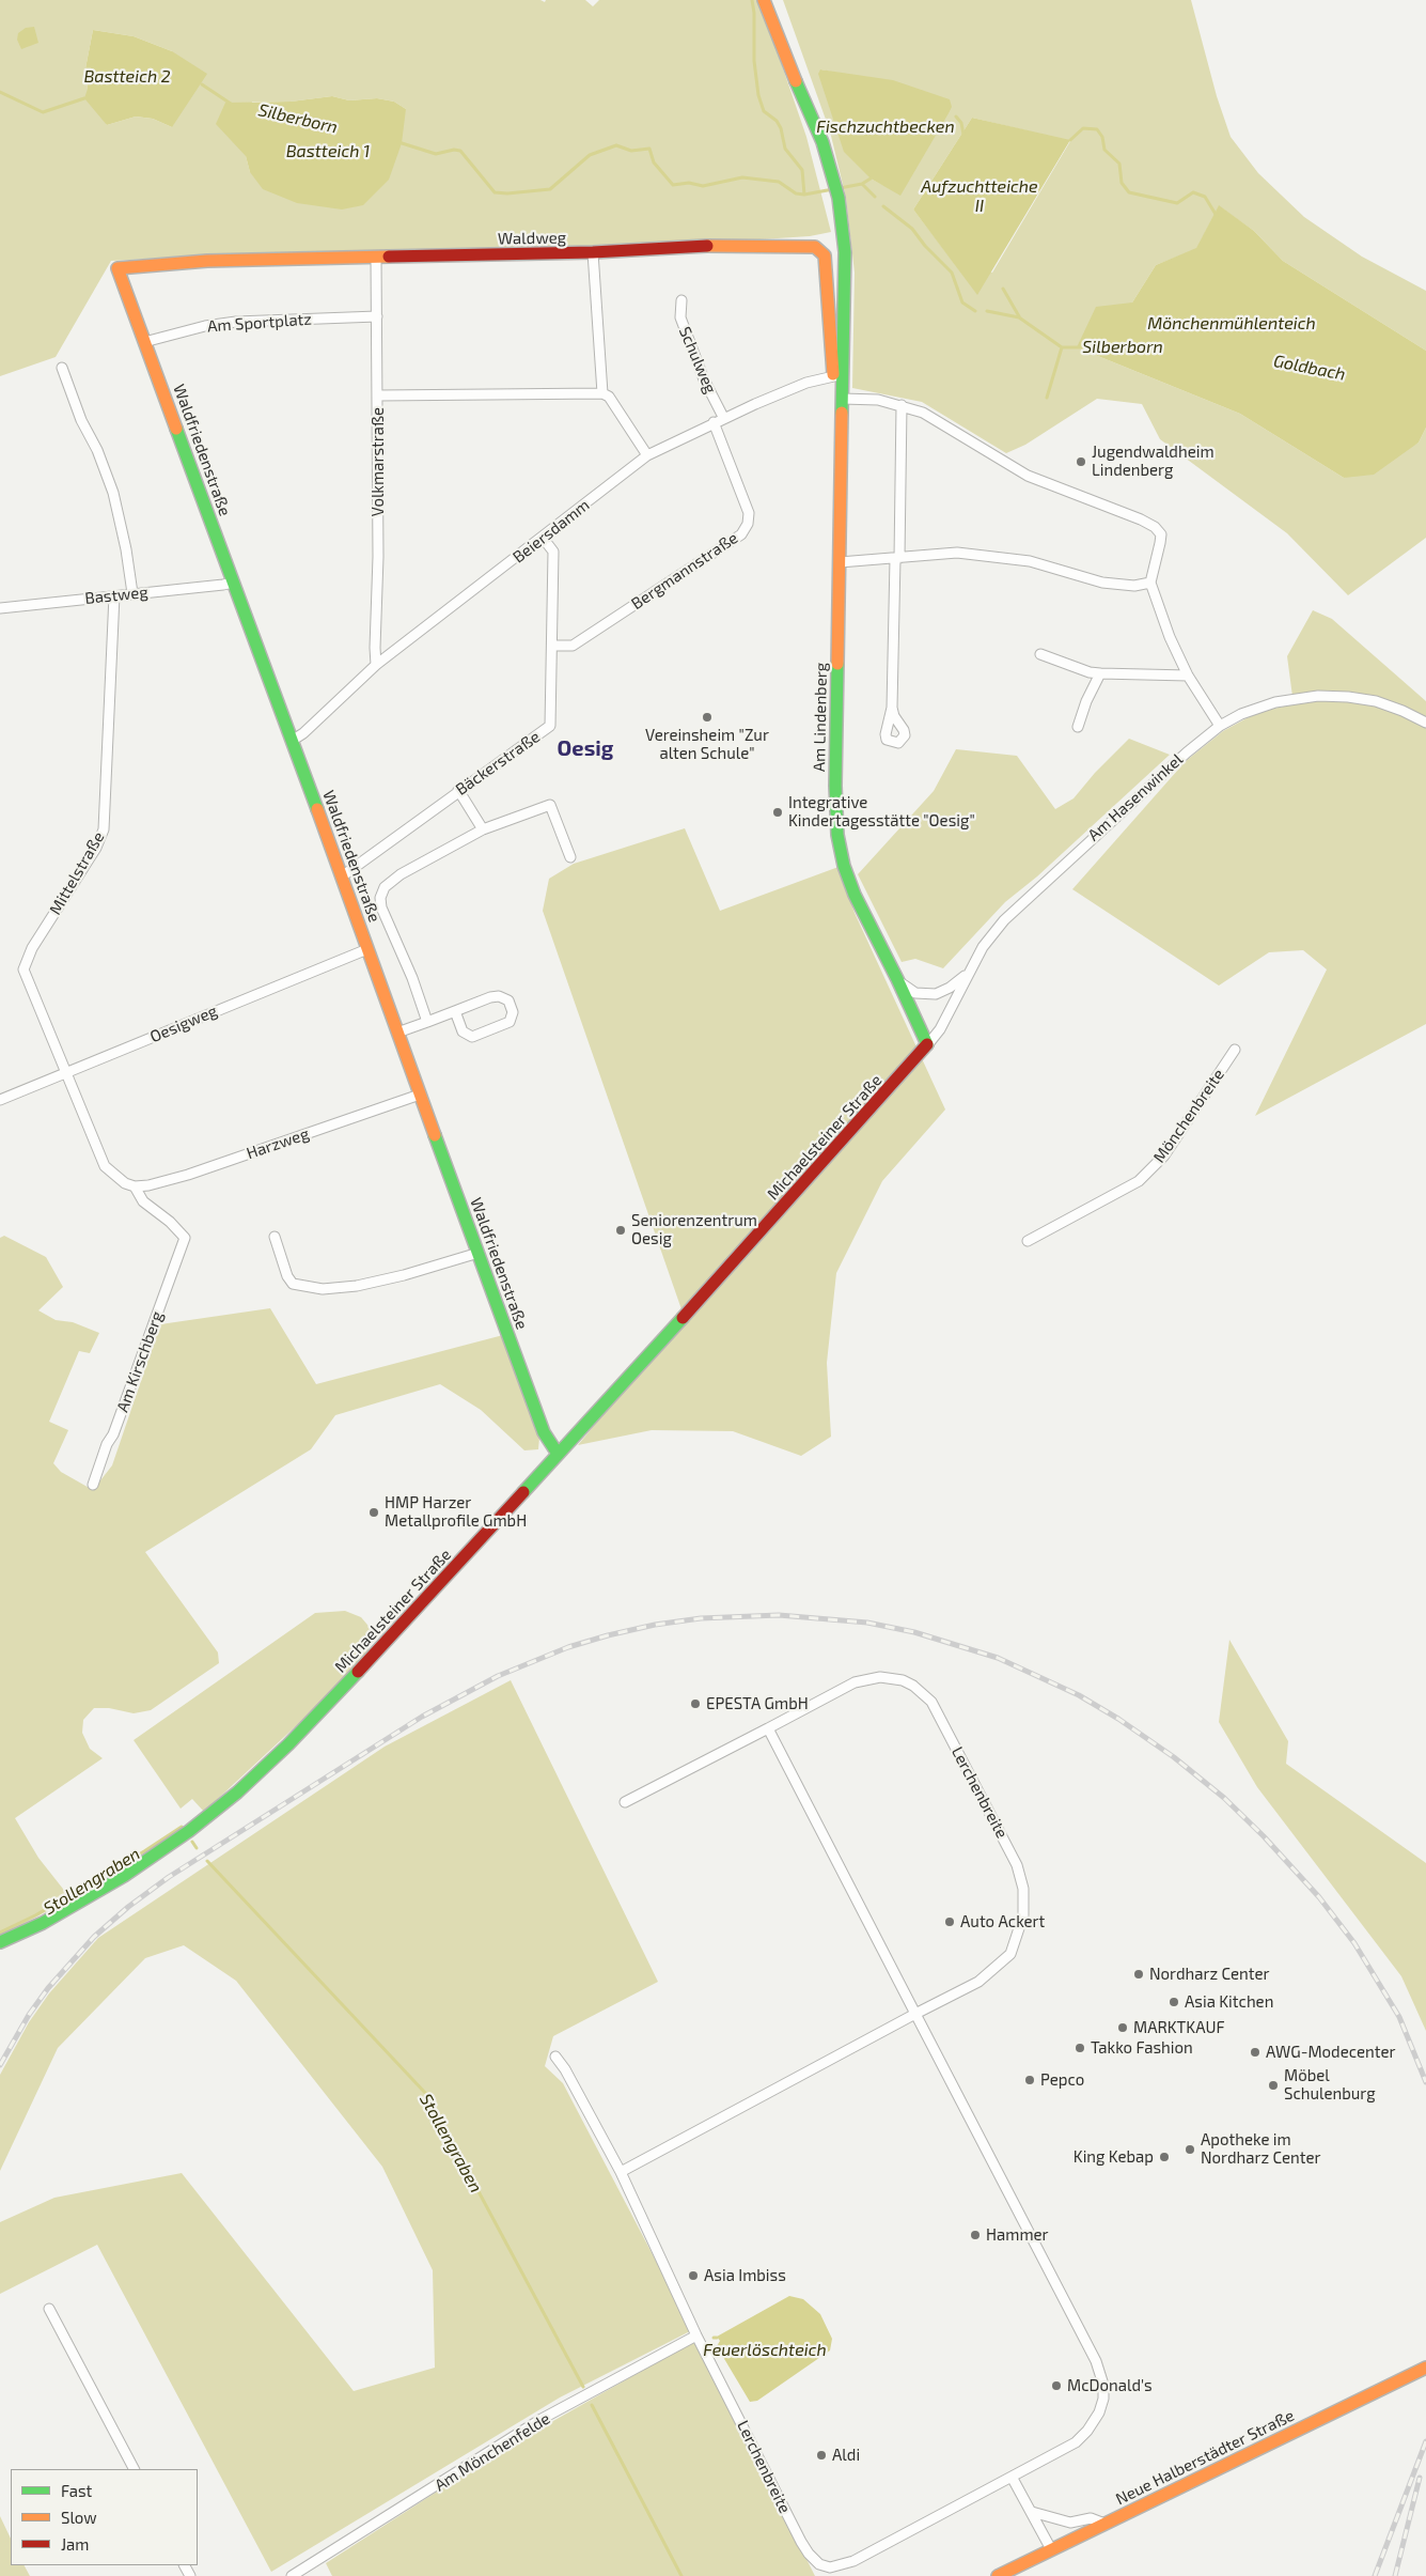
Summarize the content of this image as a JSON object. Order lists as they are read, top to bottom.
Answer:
{
  "streets": {
    "street": [
      "Waldweg",
      "Am Sportplatz",
      "Schulweg",
      "Waldfriedenstraße",
      "Volkmarstraße",
      "Beiersdamm",
      "Bergmannstraße",
      "Bastweg",
      "Am Lindenberg",
      "Bäckerstraße",
      "Am Hasenwinkel",
      "Mittelstraße",
      "Oesigweg",
      "Mönchenbreite",
      "Michaelsteiner Straße",
      "Harzweg",
      "Am Kirschberg",
      "Lerchenbreite",
      "Am Mönchenfelde",
      "Neue Halberstädter Straße"
    ]
  },
  "crossings": [
    ["Waldweg", "Waldfriedenstraße"],
    ["Waldweg", "Volkmarstraße"],
    ["Waldweg", "Beiersdamm"],
    ["Waldweg", "Am Lindenberg"],
    ["Am Sportplatz", "Waldfriedenstraße"],
    ["Am Sportplatz", "Volkmarstraße"],
    ["Schulweg", "Beiersdamm"],
    ["Waldfriedenstraße", "Beiersdamm"],
    ["Waldfriedenstraße", "Bastweg"],
    ["Waldfriedenstraße", "Bäckerstraße"],
    ["Waldfriedenstraße", "Oesigweg"],
    ["Waldfriedenstraße", "Michaelsteiner Straße"],
    ["Waldfriedenstraße", "Harzweg"],
    ["Volkmarstraße", "Beiersdamm"],
    ["Beiersdamm", "Bergmannstraße"],
    ["Beiersdamm", "Am Lindenberg"],
    ["Beiersdamm", "Bäckerstraße"],
    ["Bergmannstraße", "Bäckerstraße"],
    ["Bastweg", "Mittelstraße"],
    ["Am Lindenberg", "Am Hasenwinkel"],
    ["Am Lindenberg", "Michaelsteiner Straße"],
    ["Am Hasenwinkel", "Michaelsteiner Straße"],
    ["Mittelstraße", "Oesigweg"],
    ["Harzweg", "Am Kirschberg"],
    ["Lerchenbreite", "Am Mönchenfelde"]
  ],
  "districts": ["Oesig"],
  "water": [
    "Bastteich 2",
    "Silberborn",
    "Fischzuchtbecken",
    "Bastteich 1",
    "Aufzuchtteiche II",
    "Mönchenmühlenteich",
    "Goldbach",
    "Stollengraben",
    "Feuerlöschteich"
  ],
  "places": [
    "Jugendwaldheim Lindenberg",
    "Vereinsheim \"Zur alten Schule\"",
    "Integrative Kindertagesstätte \"Oesig\"",
    "Seniorenzentrum Oesig",
    "HMP Harzer Metallprofile GmbH",
    "EPESTA GmbH",
    "Auto Ackert",
    "Nordharz Center",
    "Asia Kitchen",
    "MARKTKAUF",
    "Takko Fashion",
    "AWG-Modecenter",
    "Pepco",
    "Möbel Schulenburg",
    "Apotheke im Nordharz Center",
    "King Kebap",
    "Hammer",
    "Asia Imbiss",
    "McDonald's",
    "Aldi"
  ],
  "legend": ["Fast", "Slow", "Jam"]
}
